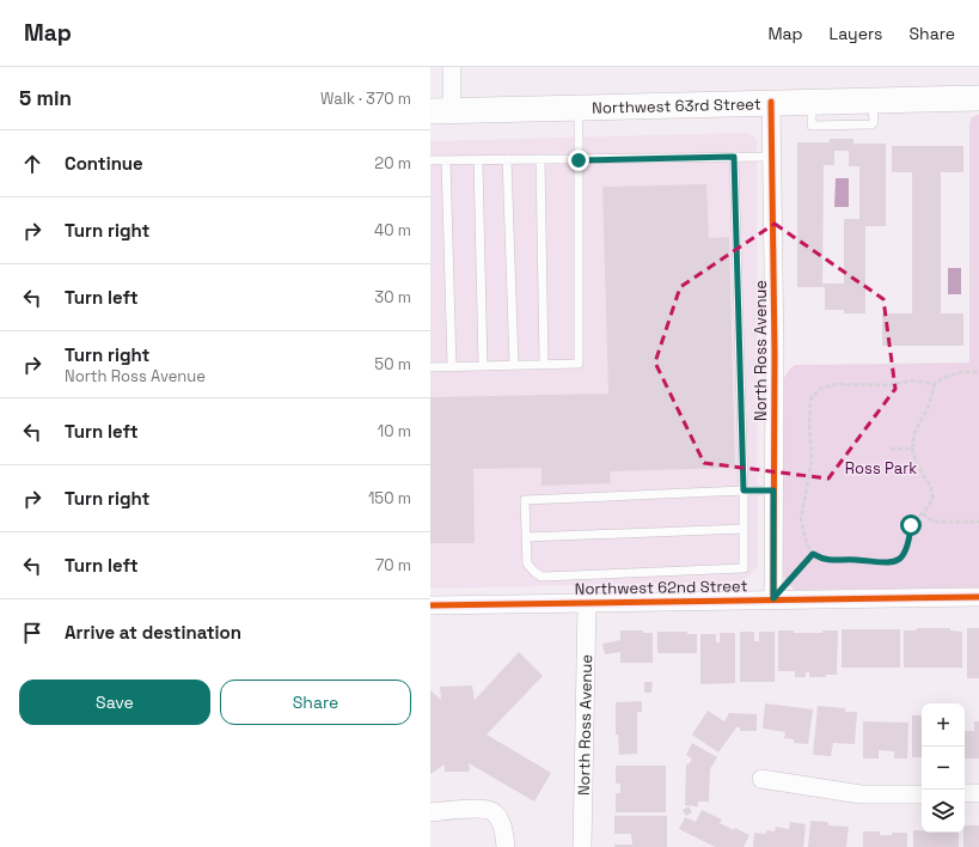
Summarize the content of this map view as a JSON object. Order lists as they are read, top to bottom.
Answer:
{
  "streets": {
    "main road": ["Northwest 63rd Street"],
    "street": ["North Ross Avenue", "Northwest 62nd Street"]
  },
  "crossings": [
    ["Northwest 63rd Street", "North Ross Avenue"],
    ["North Ross Avenue", "Northwest 62nd Street"]
  ],
  "parks": ["Ross Park"],
  "page": {
    "header": "Map",
    "nav": ["Map", "Layers", "Share"],
    "heading": ["5 min", "Walk · 370 m"],
    "list": [
      ["Continue", "20 m"],
      ["Turn right", "40 m"],
      ["Turn left", "30 m"],
      ["Turn right", "North Ross Avenue", "50 m"],
      ["Turn left", "10 m"],
      ["Turn right", "150 m"],
      ["Turn left", "70 m"],
      "Arrive at destination"
    ],
    "buttons": ["Save", "Share"],
    "map_buttons": ["+", "−"]
  }
}
